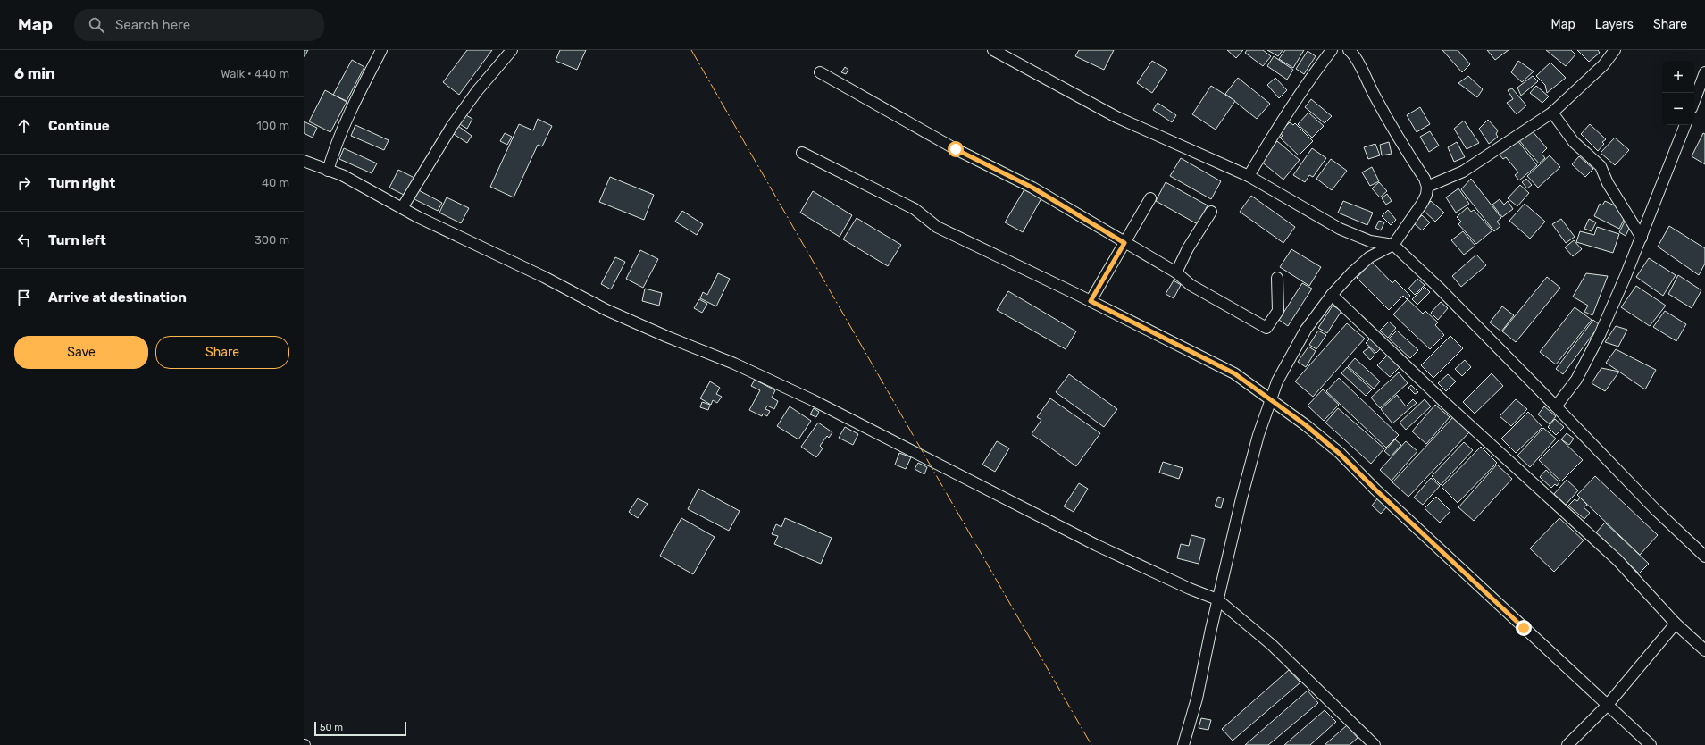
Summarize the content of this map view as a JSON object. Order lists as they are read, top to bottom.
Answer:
{
  "scale_bar": "50 m",
  "page": {
    "header": "Map",
    "search": "Search here",
    "nav": ["Map", "Layers", "Share"],
    "heading": ["6 min", "Walk · 440 m"],
    "map_buttons": ["+", "−"],
    "list": [
      ["Continue", "100 m"],
      ["Turn right", "40 m"],
      ["Turn left", "300 m"],
      "Arrive at destination"
    ],
    "buttons": ["Save", "Share"],
    "scale": "50 m"
  }
}
